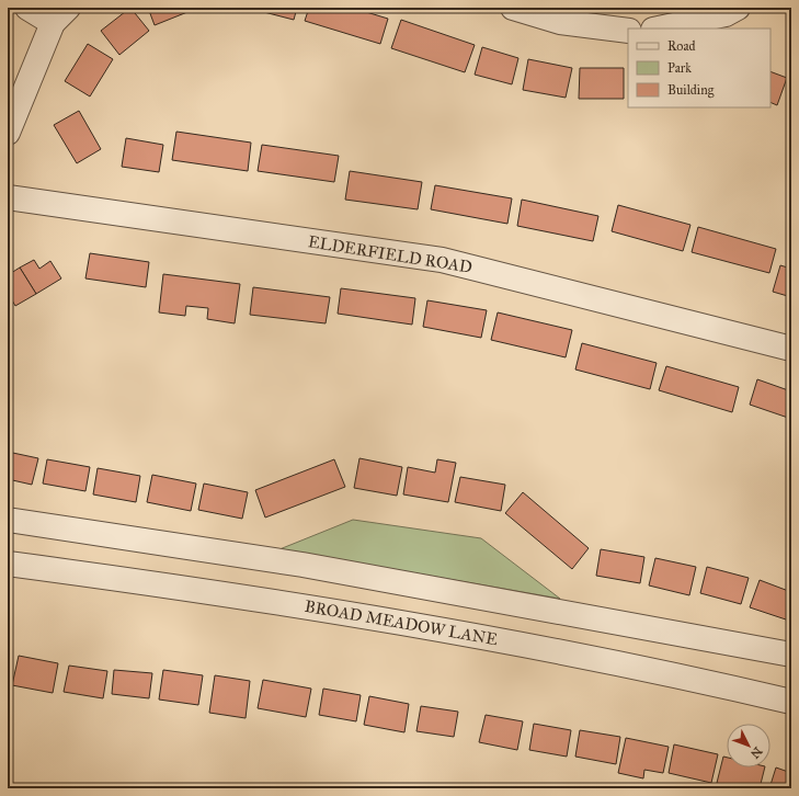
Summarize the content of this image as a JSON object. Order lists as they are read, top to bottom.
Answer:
{
  "streets": {
    "street": ["ELDERFIELD ROAD", "BROAD MEADOW LANE"]
  },
  "legend": ["Road", "Park", "Building"],
  "north": "bottom right"
}
